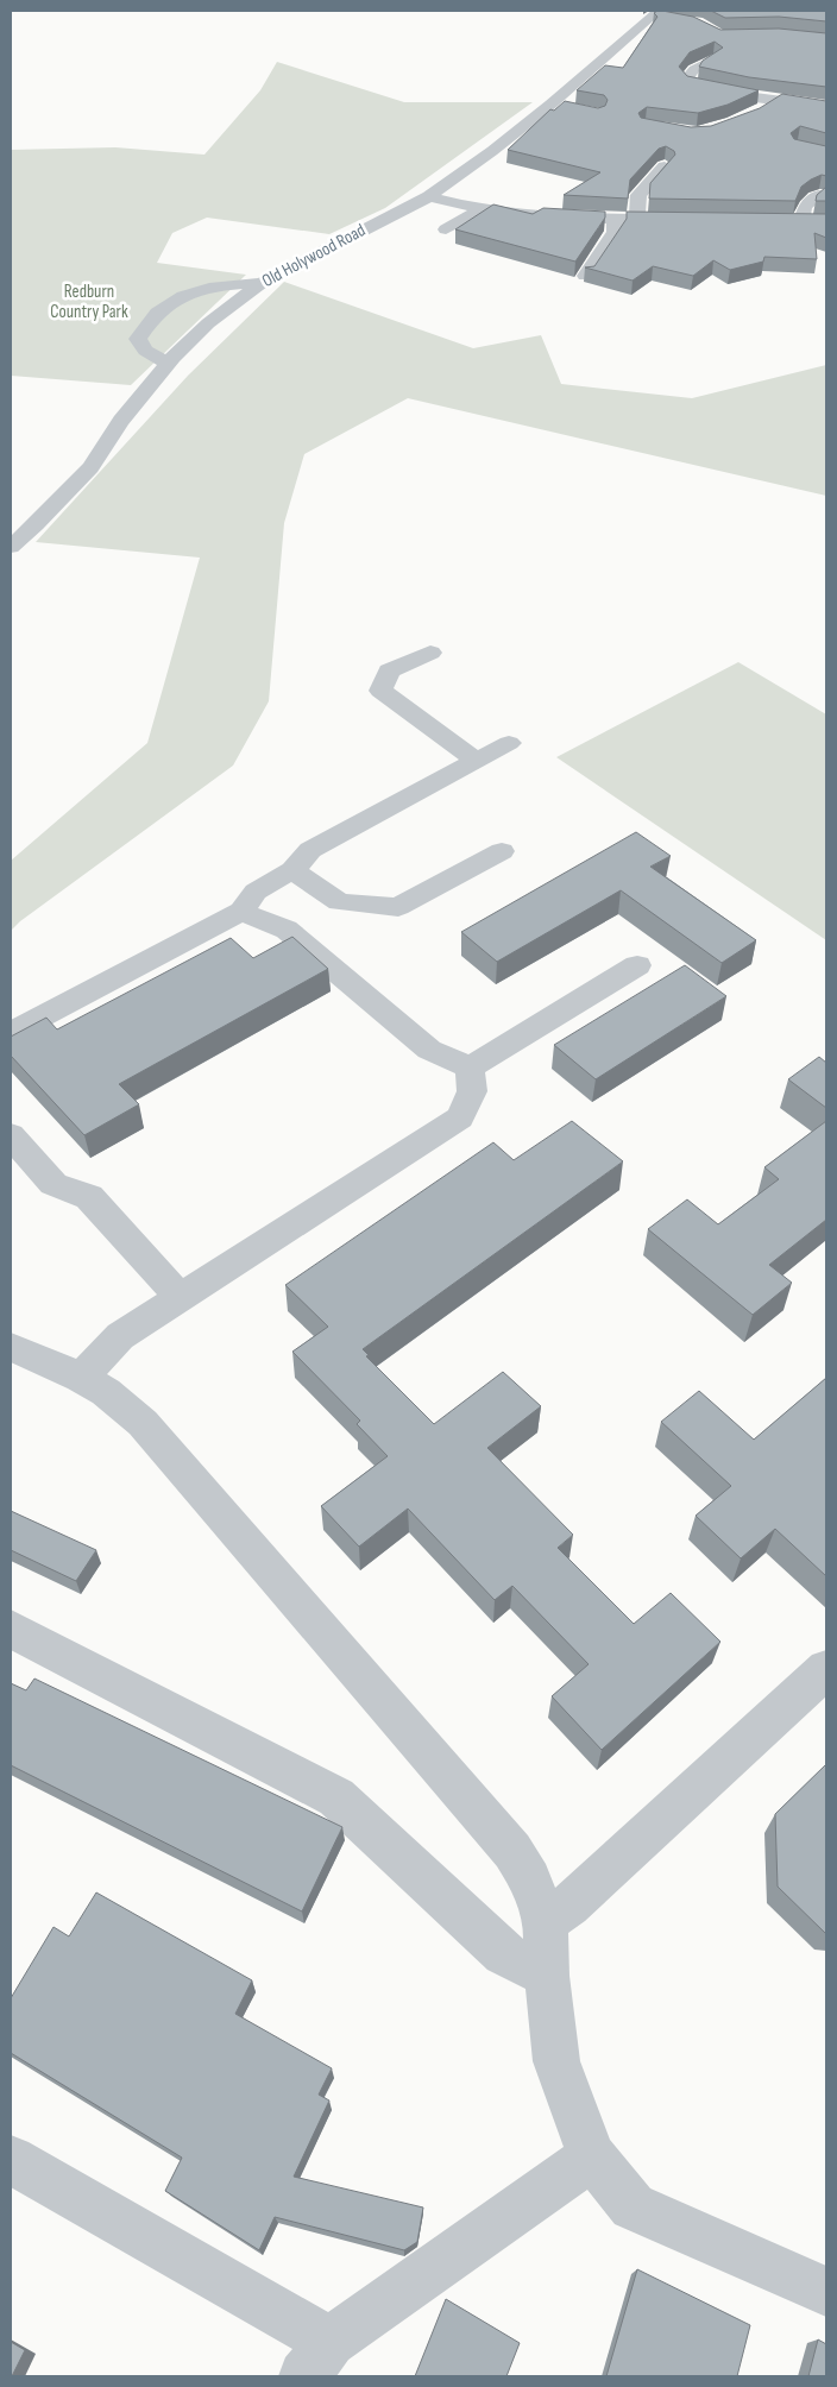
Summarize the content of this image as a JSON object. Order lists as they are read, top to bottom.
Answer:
{
  "streets": {
    "street": ["Old Holywood Road"]
  },
  "parks": ["Redburn Country Park"]
}
